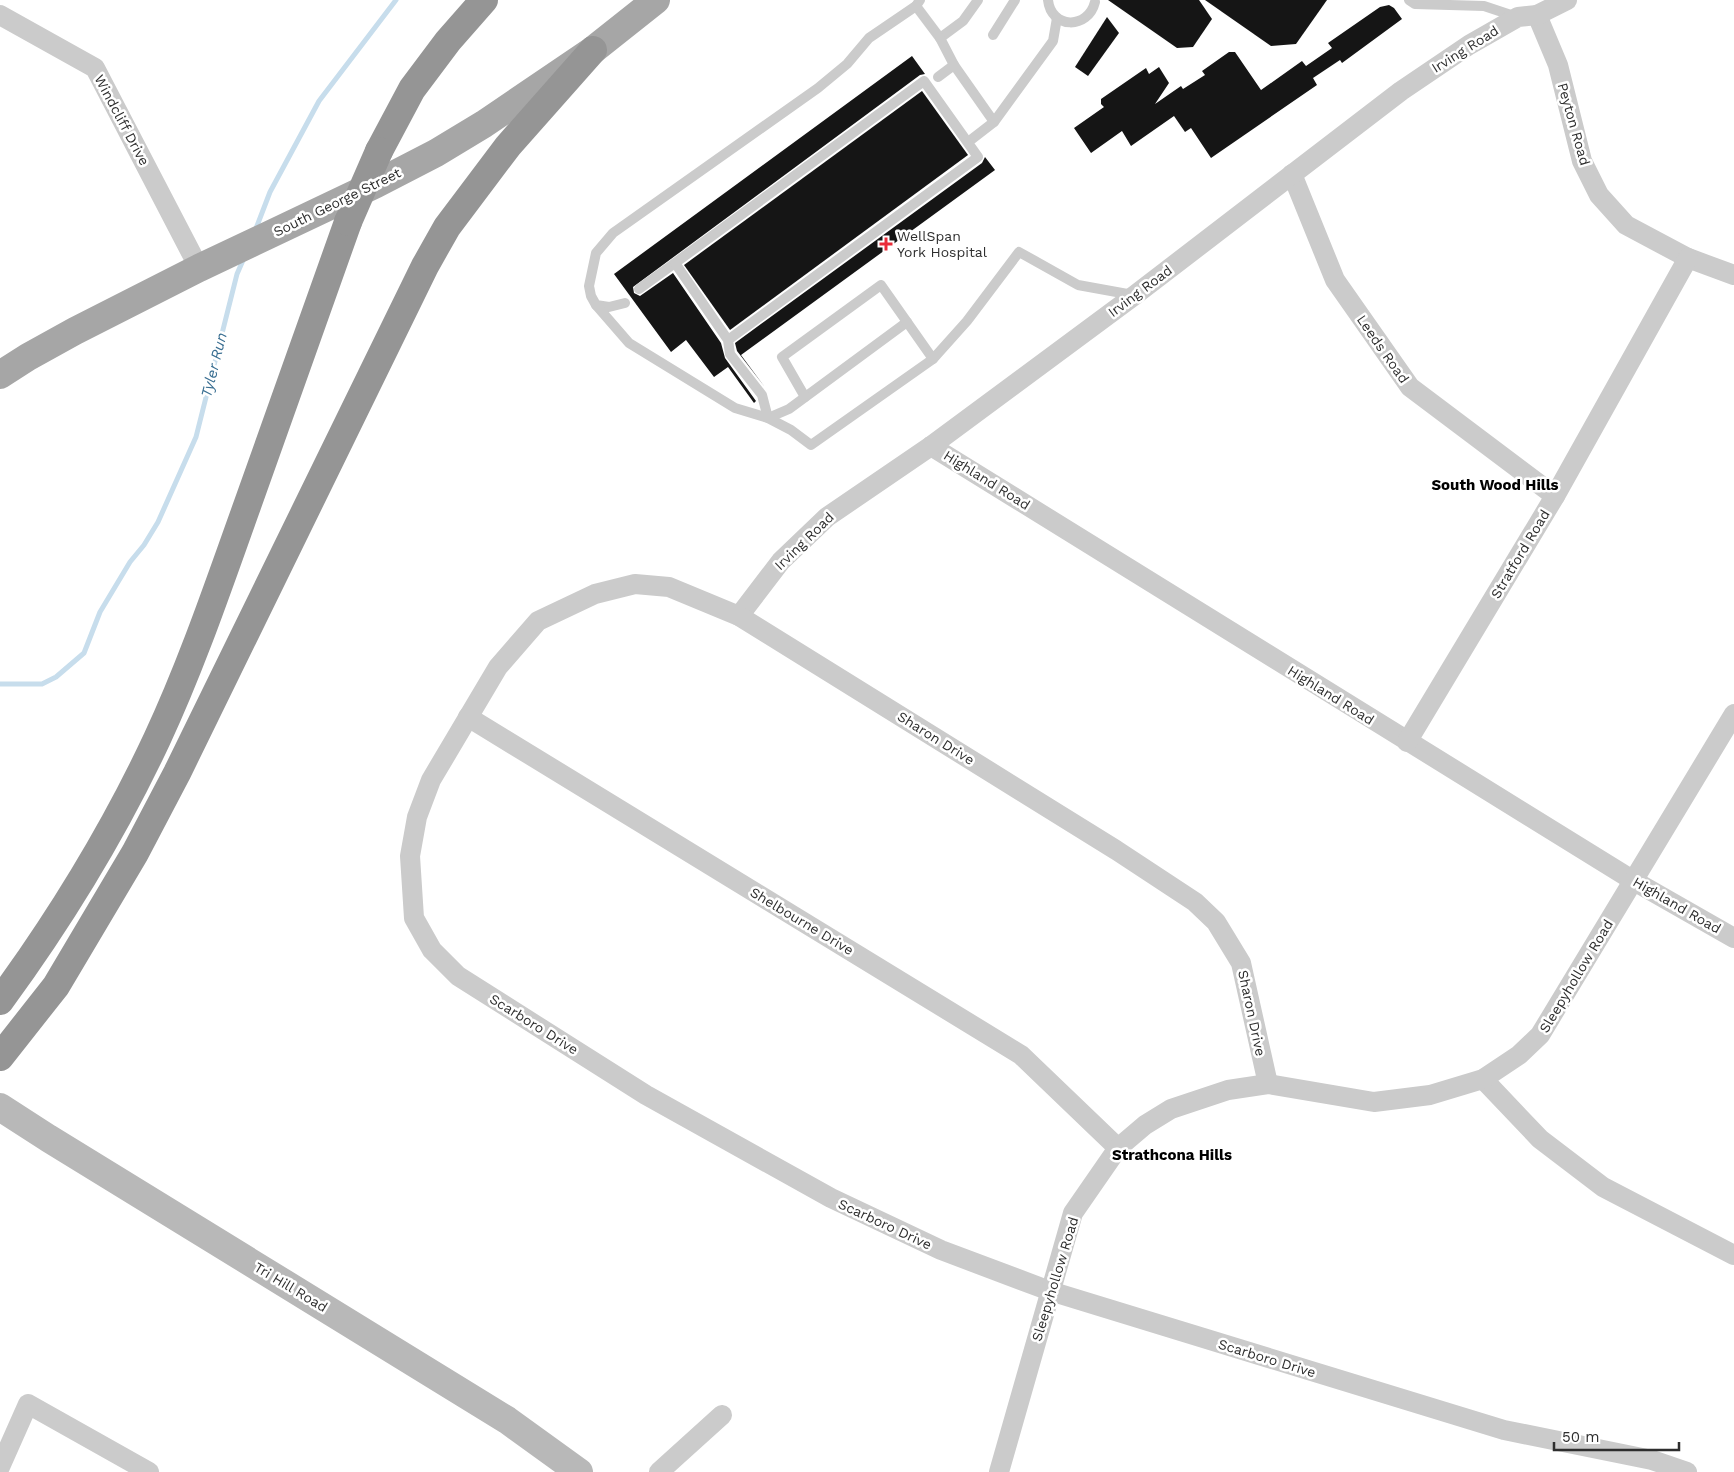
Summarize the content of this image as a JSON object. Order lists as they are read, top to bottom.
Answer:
{
  "streets": {
    "main road": ["South George Street"],
    "street": [
      "Irving Road",
      "Windcliff Drive",
      "Peyton Road",
      "Leeds Road",
      "Highland Road",
      "Stratford Road",
      "Sharon Drive",
      "Shelbourne Drive",
      "Sleepyhollow Road",
      "Scarboro Drive",
      "Tri Hill Road"
    ]
  },
  "crossings": [
    ["Irving Road", "Peyton Road"],
    ["Irving Road", "Leeds Road"],
    ["Irving Road", "Highland Road"],
    ["Irving Road", "Sharon Drive"],
    ["Windcliff Drive", "South George Street"],
    ["Peyton Road", "Stratford Road"],
    ["Leeds Road", "Stratford Road"],
    ["Highland Road", "Stratford Road"],
    ["Highland Road", "Sleepyhollow Road"],
    ["Sharon Drive", "Sleepyhollow Road"],
    ["Sharon Drive", "Scarboro Drive"],
    ["Shelbourne Drive", "Sleepyhollow Road"],
    ["Shelbourne Drive", "Scarboro Drive"],
    ["Sleepyhollow Road", "Scarboro Drive"]
  ],
  "districts": ["South Wood Hills", "Strathcona Hills"],
  "water": ["Tyler Run"],
  "places": {
    "health": ["WellSpan York Hospital"]
  },
  "scale_bar": "50 m"
}
